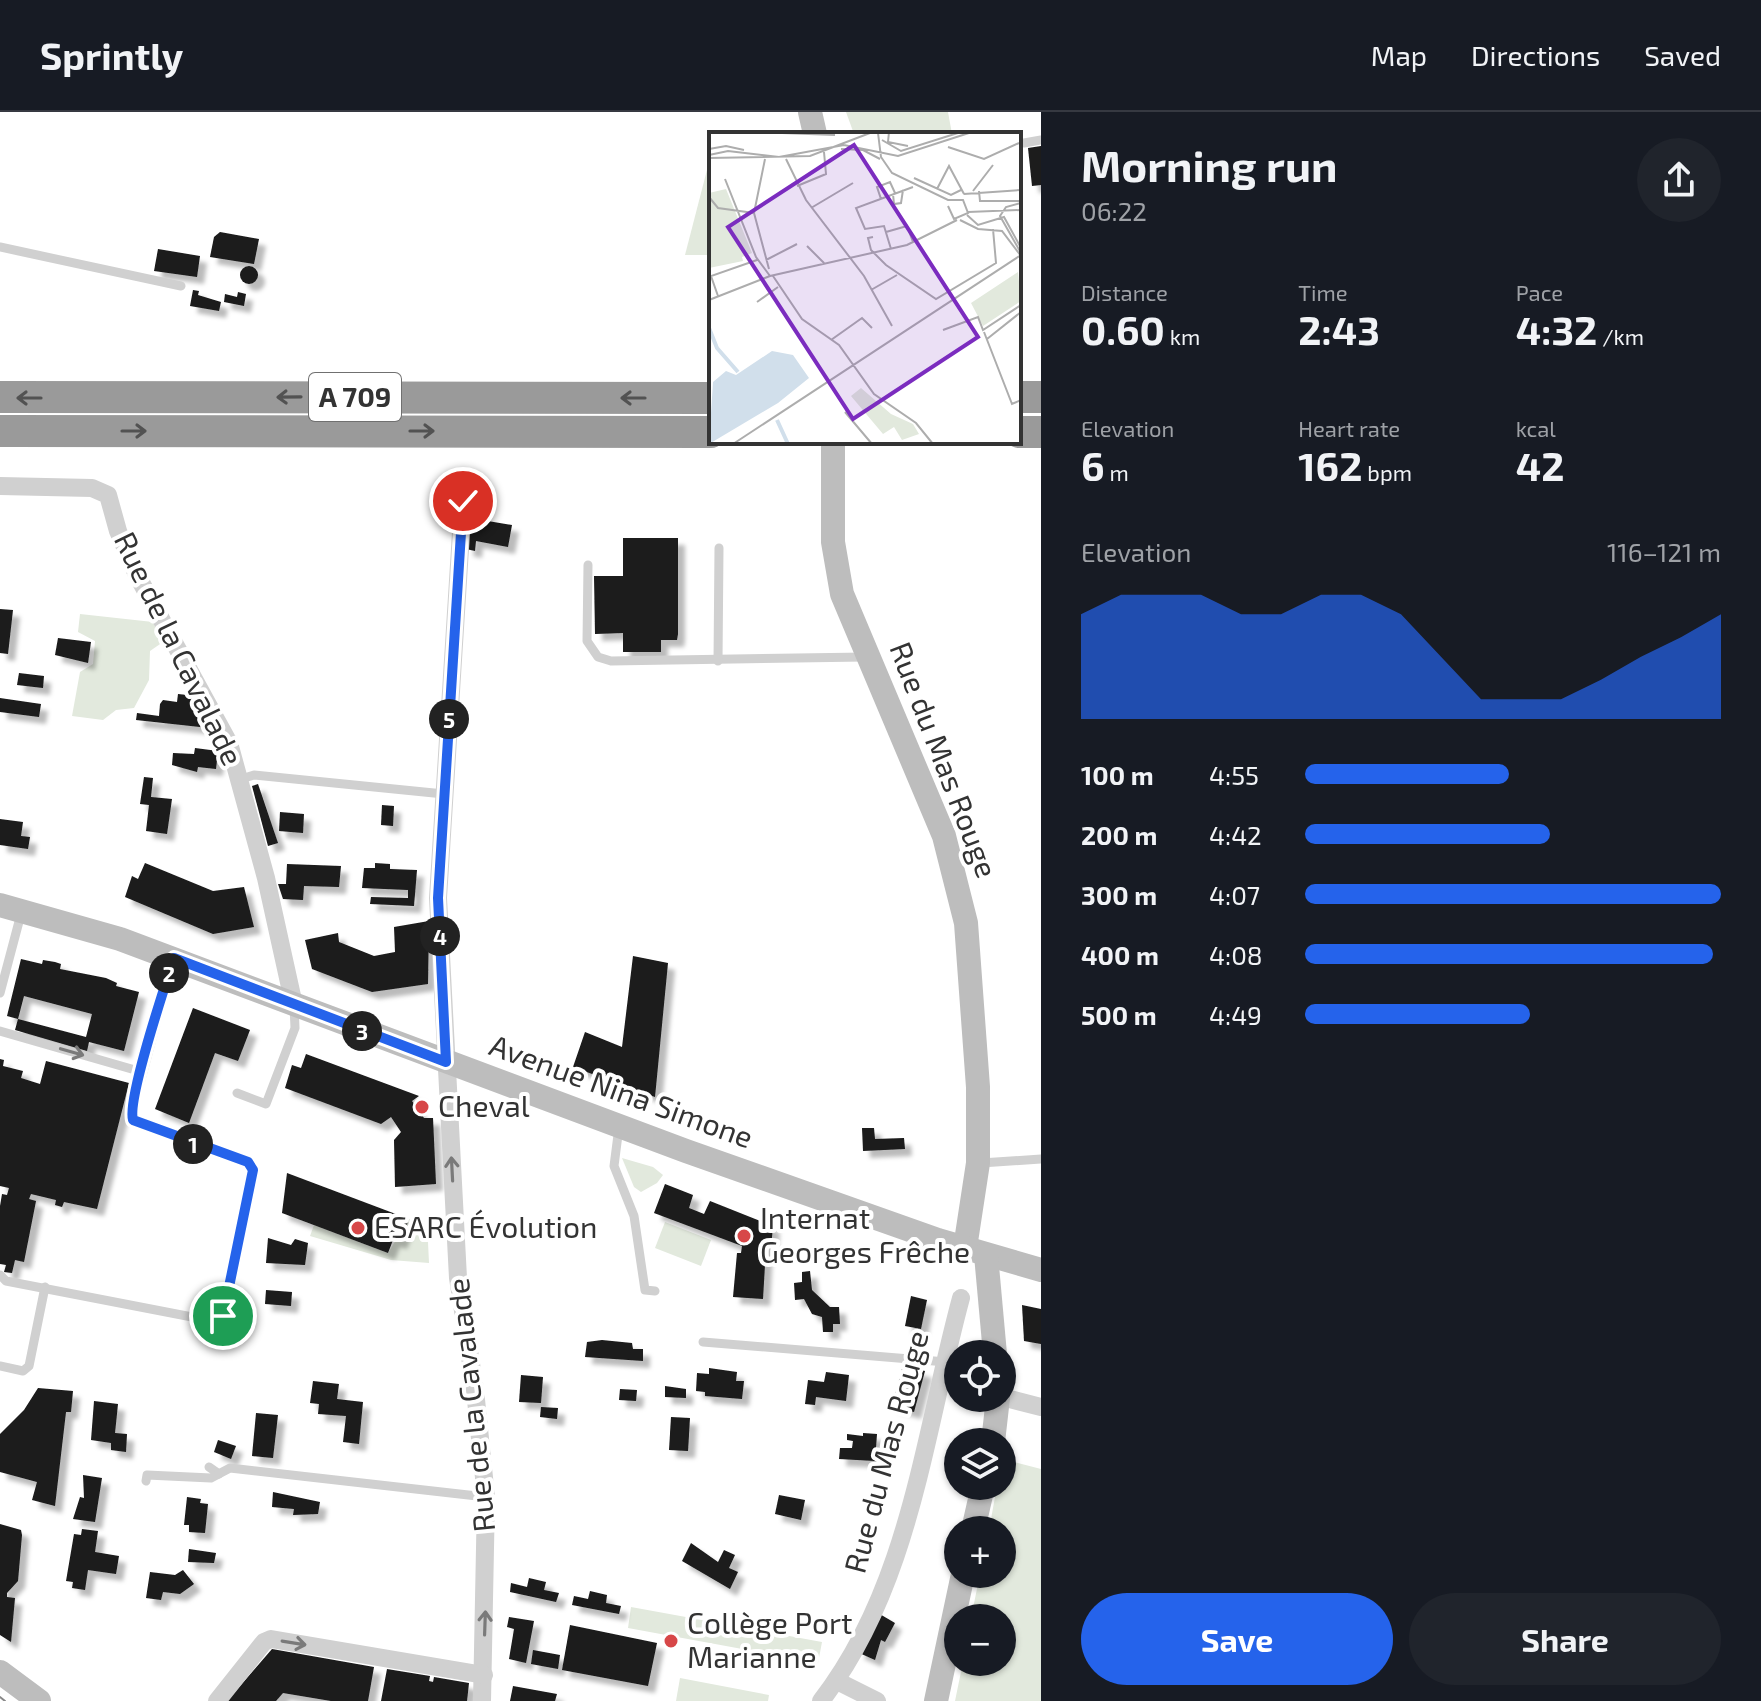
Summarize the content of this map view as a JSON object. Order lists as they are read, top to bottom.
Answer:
{
  "streets": {
    "highway": ["A 709"],
    "street": ["Rue de la Cavalade", "Rue du Mas Rouge", "Avenue Nina Simone"]
  },
  "crossings": [
    ["Rue de la Cavalade", "Avenue Nina Simone"],
    ["Rue du Mas Rouge", "Avenue Nina Simone"]
  ],
  "places": [
    "Cheval",
    "ESARC Évolution",
    "Internat Georges Frêche",
    "Collège Port Marianne"
  ],
  "page": {
    "header": "Sprintly",
    "nav": ["Map", "Directions", "Saved"],
    "heading": ["Morning run", "06:22"],
    "stats": [
      ["Distance", "0.60 km"],
      ["Time", "2:43"],
      ["Pace", "4:32 /km"],
      ["Elevation", "6 m"],
      ["Heart rate", "162 bpm"],
      ["kcal", "42"]
    ],
    "chart": ["Elevation", "116–121 m"],
    "pins": [
      "5",
      "4",
      "2",
      "3",
      "1"
    ],
    "list": [
      {
        "name": "100 m",
        "note": "4:55"
      },
      {
        "name": "200 m",
        "note": "4:42"
      },
      {
        "name": "300 m",
        "note": "4:07"
      },
      {
        "name": "400 m",
        "note": "4:08"
      },
      {
        "name": "500 m",
        "note": "4:49"
      }
    ],
    "map_buttons": ["+", "−"],
    "buttons": ["Save", "Share"]
  }
}
